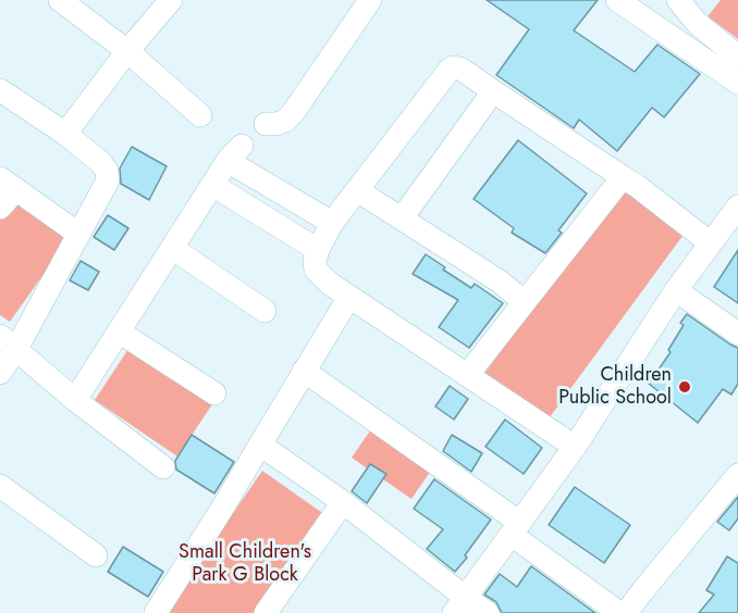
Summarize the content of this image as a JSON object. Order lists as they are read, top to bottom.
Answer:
{
  "parks": ["Small Children's Park G Block"],
  "places": ["Children Public School"]
}
